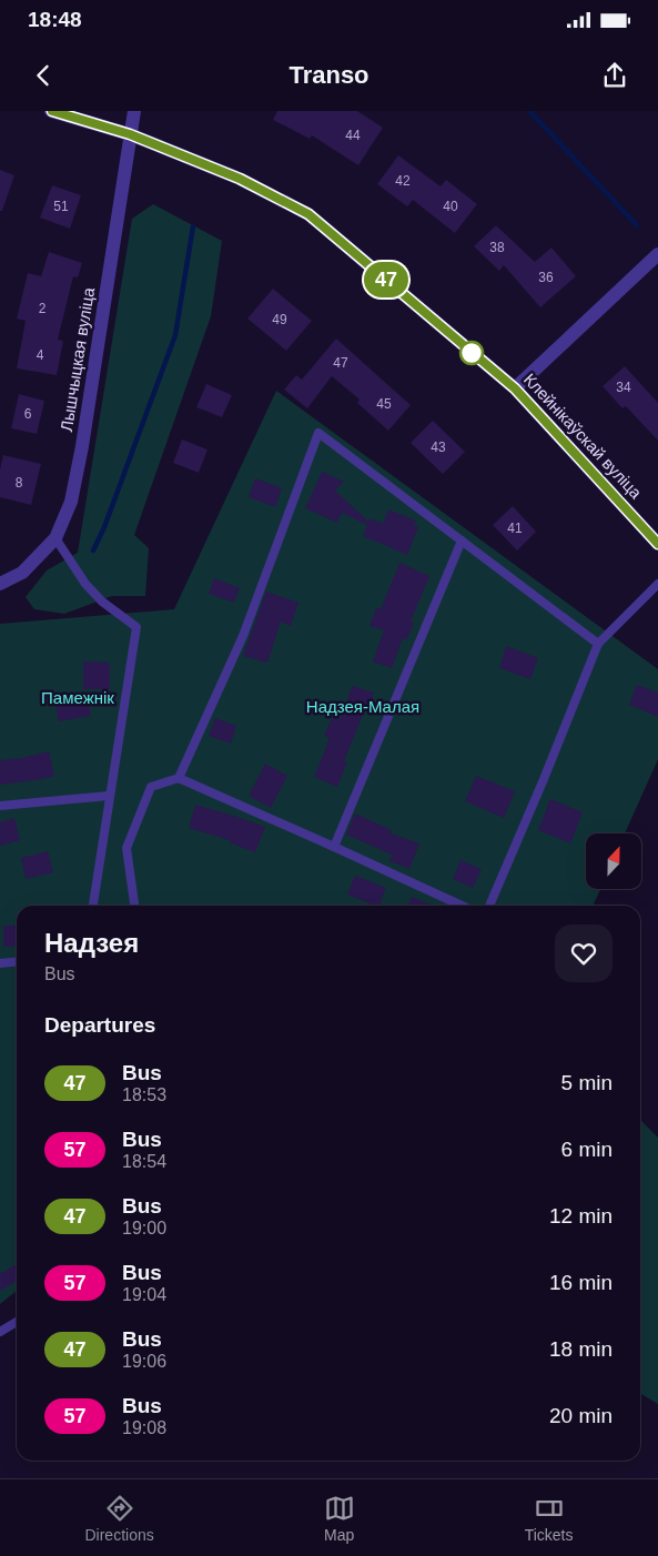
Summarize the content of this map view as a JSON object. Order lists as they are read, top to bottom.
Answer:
{
  "streets": {
    "street": ["Лышчыцкая вуліца", "Клейнікаўскай вуліца"]
  },
  "crossings": [
    ["Лышчыцкая вуліца", "Клейнікаўскай вуліца"]
  ],
  "parks": ["Памежнік", "Надзея-Малая"],
  "lines": ["bus line 47"],
  "house_numbers": [
    "44",
    "42",
    "51",
    "40",
    "38",
    "36",
    "2",
    "49",
    "4",
    "47",
    "34",
    "45",
    "6",
    "43",
    "8",
    "41"
  ],
  "north": "top",
  "page": {
    "status": "18:48",
    "header": "Transo",
    "on_map": "47",
    "heading": [
      ["Надзея", "Bus"],
      "Departures"
    ],
    "list": [
      {
        "mark": "47",
        "name": "Bus",
        "note": "18:53",
        "value": "5 min"
      },
      {
        "mark": "57",
        "name": "Bus",
        "note": "18:54",
        "value": "6 min"
      },
      {
        "mark": "47",
        "name": "Bus",
        "note": "19:00",
        "value": "12 min"
      },
      {
        "mark": "57",
        "name": "Bus",
        "note": "19:04",
        "value": "16 min"
      },
      {
        "mark": "47",
        "name": "Bus",
        "note": "19:06",
        "value": "18 min"
      },
      {
        "mark": "57",
        "name": "Bus",
        "note": "19:08",
        "value": "20 min"
      }
    ],
    "tabs": ["Directions", "Map", "Tickets"]
  }
}
